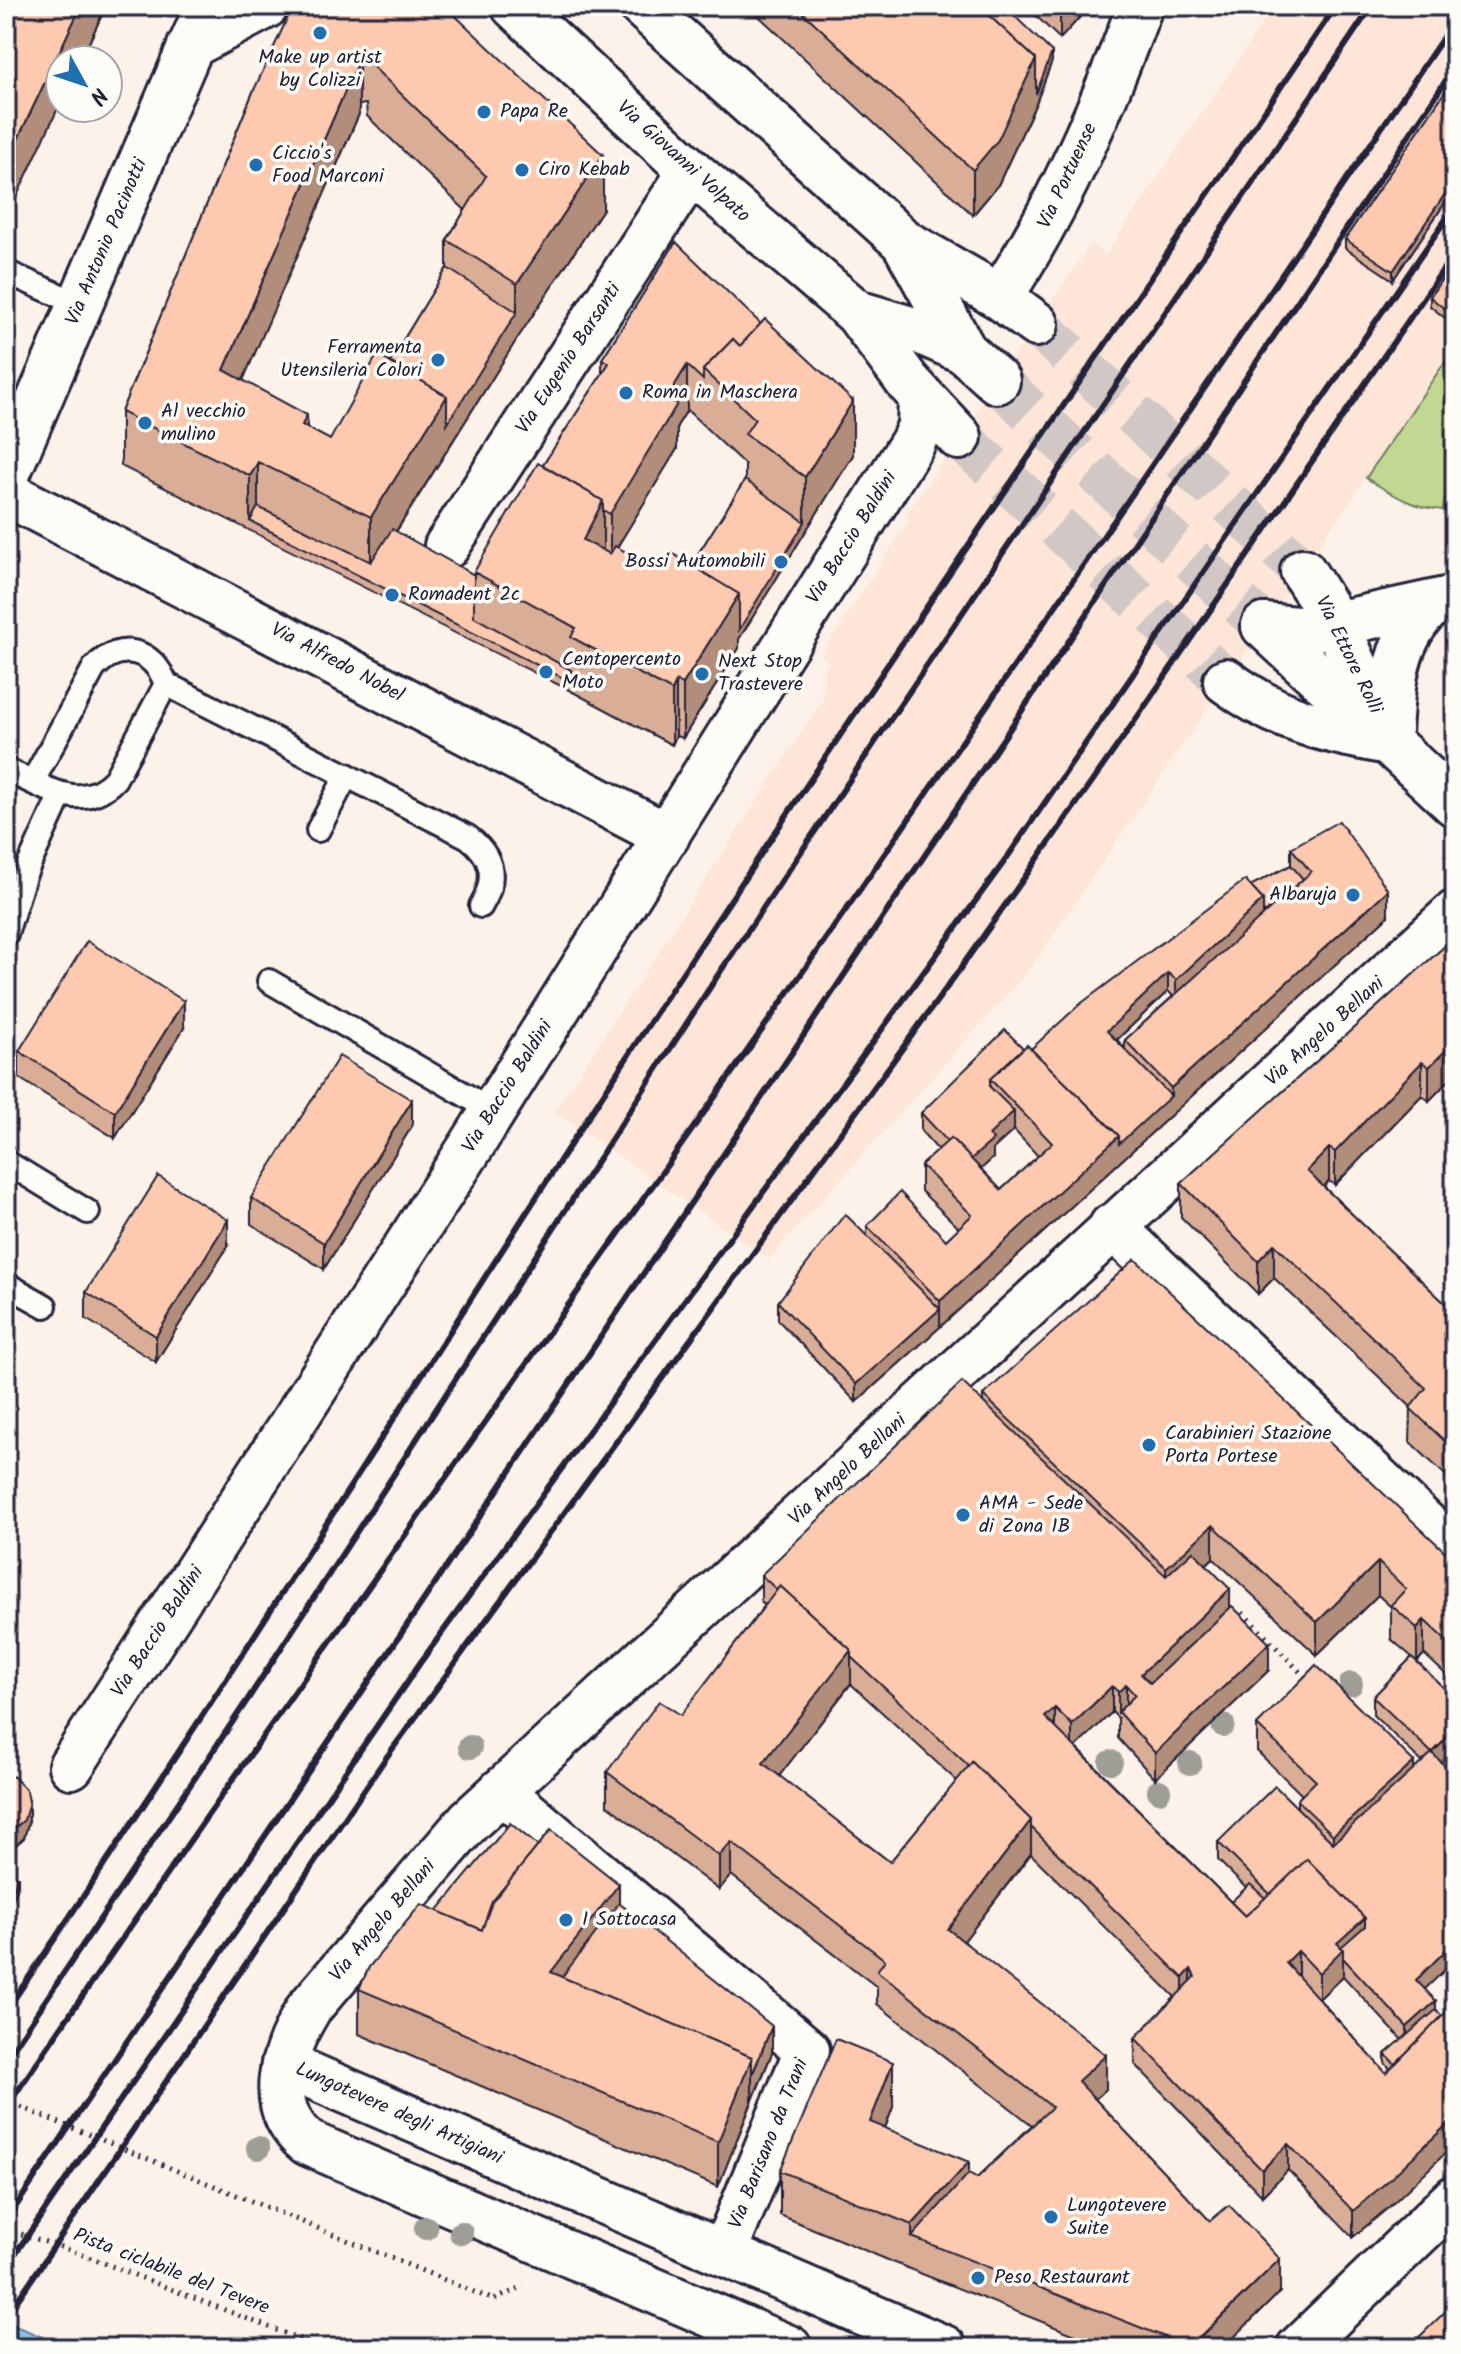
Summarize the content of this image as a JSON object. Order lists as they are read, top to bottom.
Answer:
{
  "streets": {
    "street": [
      "Via Giovanni Volpato",
      "Via Portuense",
      "Via Antonio Pacinotti",
      "Via Eugenio Barsanti",
      "Via Baccio Baldini",
      "Via Ettore Rolli",
      "Via Alfredo Nobel",
      "Via Angelo Bellani",
      "Lungotevere degli Artigiani",
      "Via Barisano da Trani"
    ],
    "path": ["Pista ciclabile del Tevere"]
  },
  "crossings": [
    ["Via Giovanni Volpato", "Via Eugenio Barsanti"],
    ["Via Giovanni Volpato", "Via Baccio Baldini"],
    ["Via Baccio Baldini", "Via Alfredo Nobel"],
    ["Via Angelo Bellani", "Lungotevere degli Artigiani"],
    ["Via Angelo Bellani", "Via Barisano da Trani"],
    ["Lungotevere degli Artigiani", "Via Barisano da Trani"]
  ],
  "places": [
    "Make up artist by Colizzi",
    "Papa Re",
    "Ciccio's Food Marconi",
    "Ciro Kebab",
    "Ferramenta Utensileria Colori",
    "Roma in Maschera",
    "Al vecchio mulino",
    "Bossi Automobili",
    "Romadent 2c",
    "Centopercento Moto",
    "Next Stop Trastevere",
    "Albaruja",
    "Carabinieri Stazione Porta Portese",
    "AMA - Sede di Zona 1B",
    "I Sottocasa",
    "Lungotevere Suite",
    "Peso Restaurant"
  ],
  "north": "bottom right"
}
